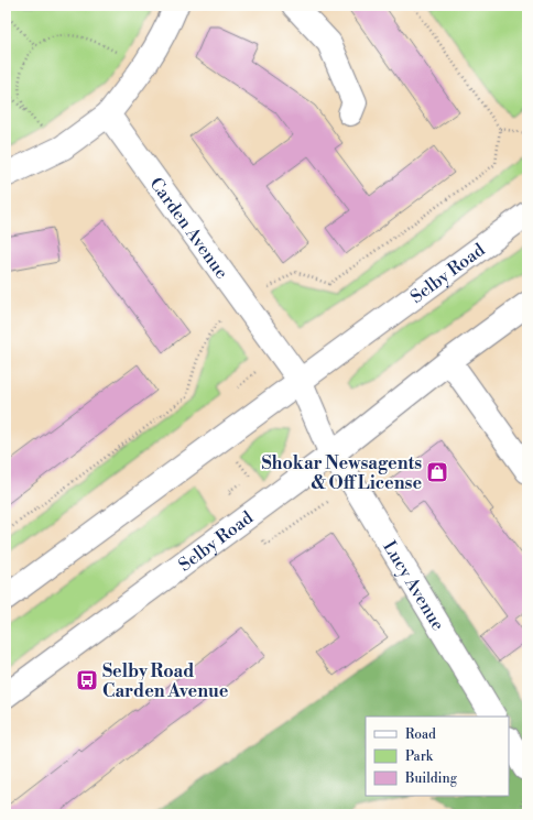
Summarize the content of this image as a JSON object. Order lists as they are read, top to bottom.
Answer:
{
  "streets": {
    "main road": ["Carden Avenue", "Selby Road", "Lucy Avenue"]
  },
  "crossings": [
    ["Carden Avenue", "Selby Road"],
    ["Carden Avenue", "Lucy Avenue"],
    ["Selby Road", "Lucy Avenue"]
  ],
  "places": {
    "shop": ["Shokar Newsagents & Off License"],
    "bus stop": ["Selby Road Carden Avenue"]
  },
  "legend": ["Road", "Park", "Building"]
}
